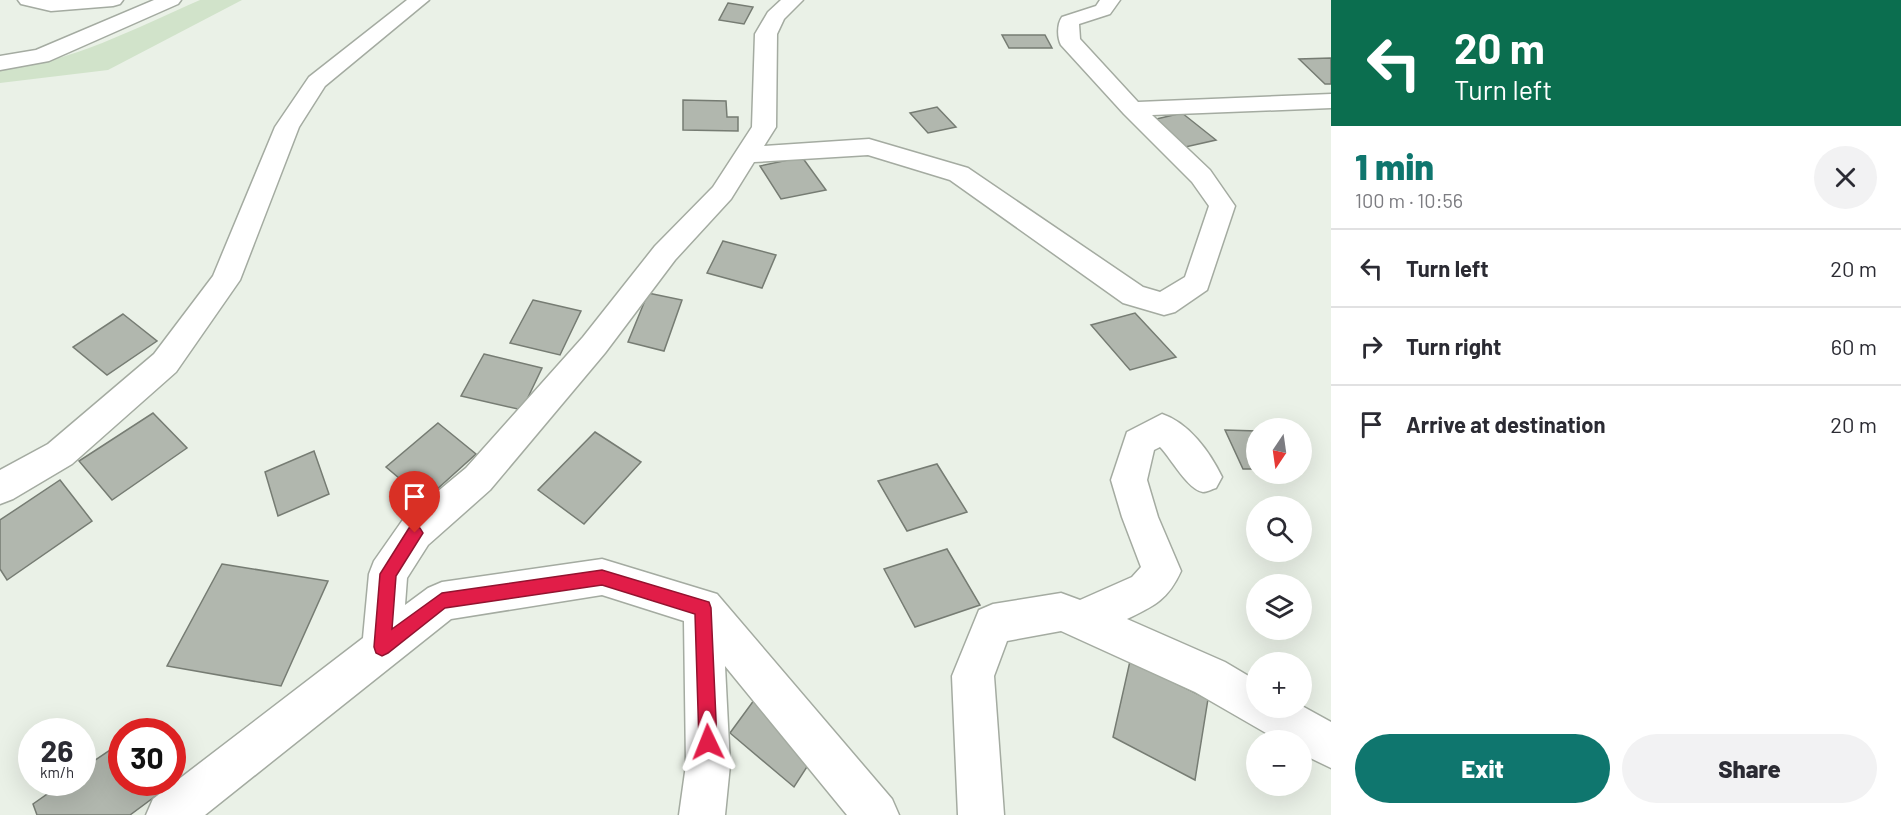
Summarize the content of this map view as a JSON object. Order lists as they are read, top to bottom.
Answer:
{
  "north": "bottom",
  "page": {
    "turn": ["20 m", "Turn left"],
    "heading": ["1 min", "100 m · 10:56"],
    "list": [
      {
        "name": "Turn left",
        "value": "20 m"
      },
      {
        "name": "Turn right",
        "value": "60 m"
      },
      {
        "name": "Arrive at destination",
        "value": "20 m"
      }
    ],
    "map_buttons": ["+", "−"],
    "speed": "26 km/h",
    "limit": "30",
    "buttons": ["Exit", "Share"]
  }
}
